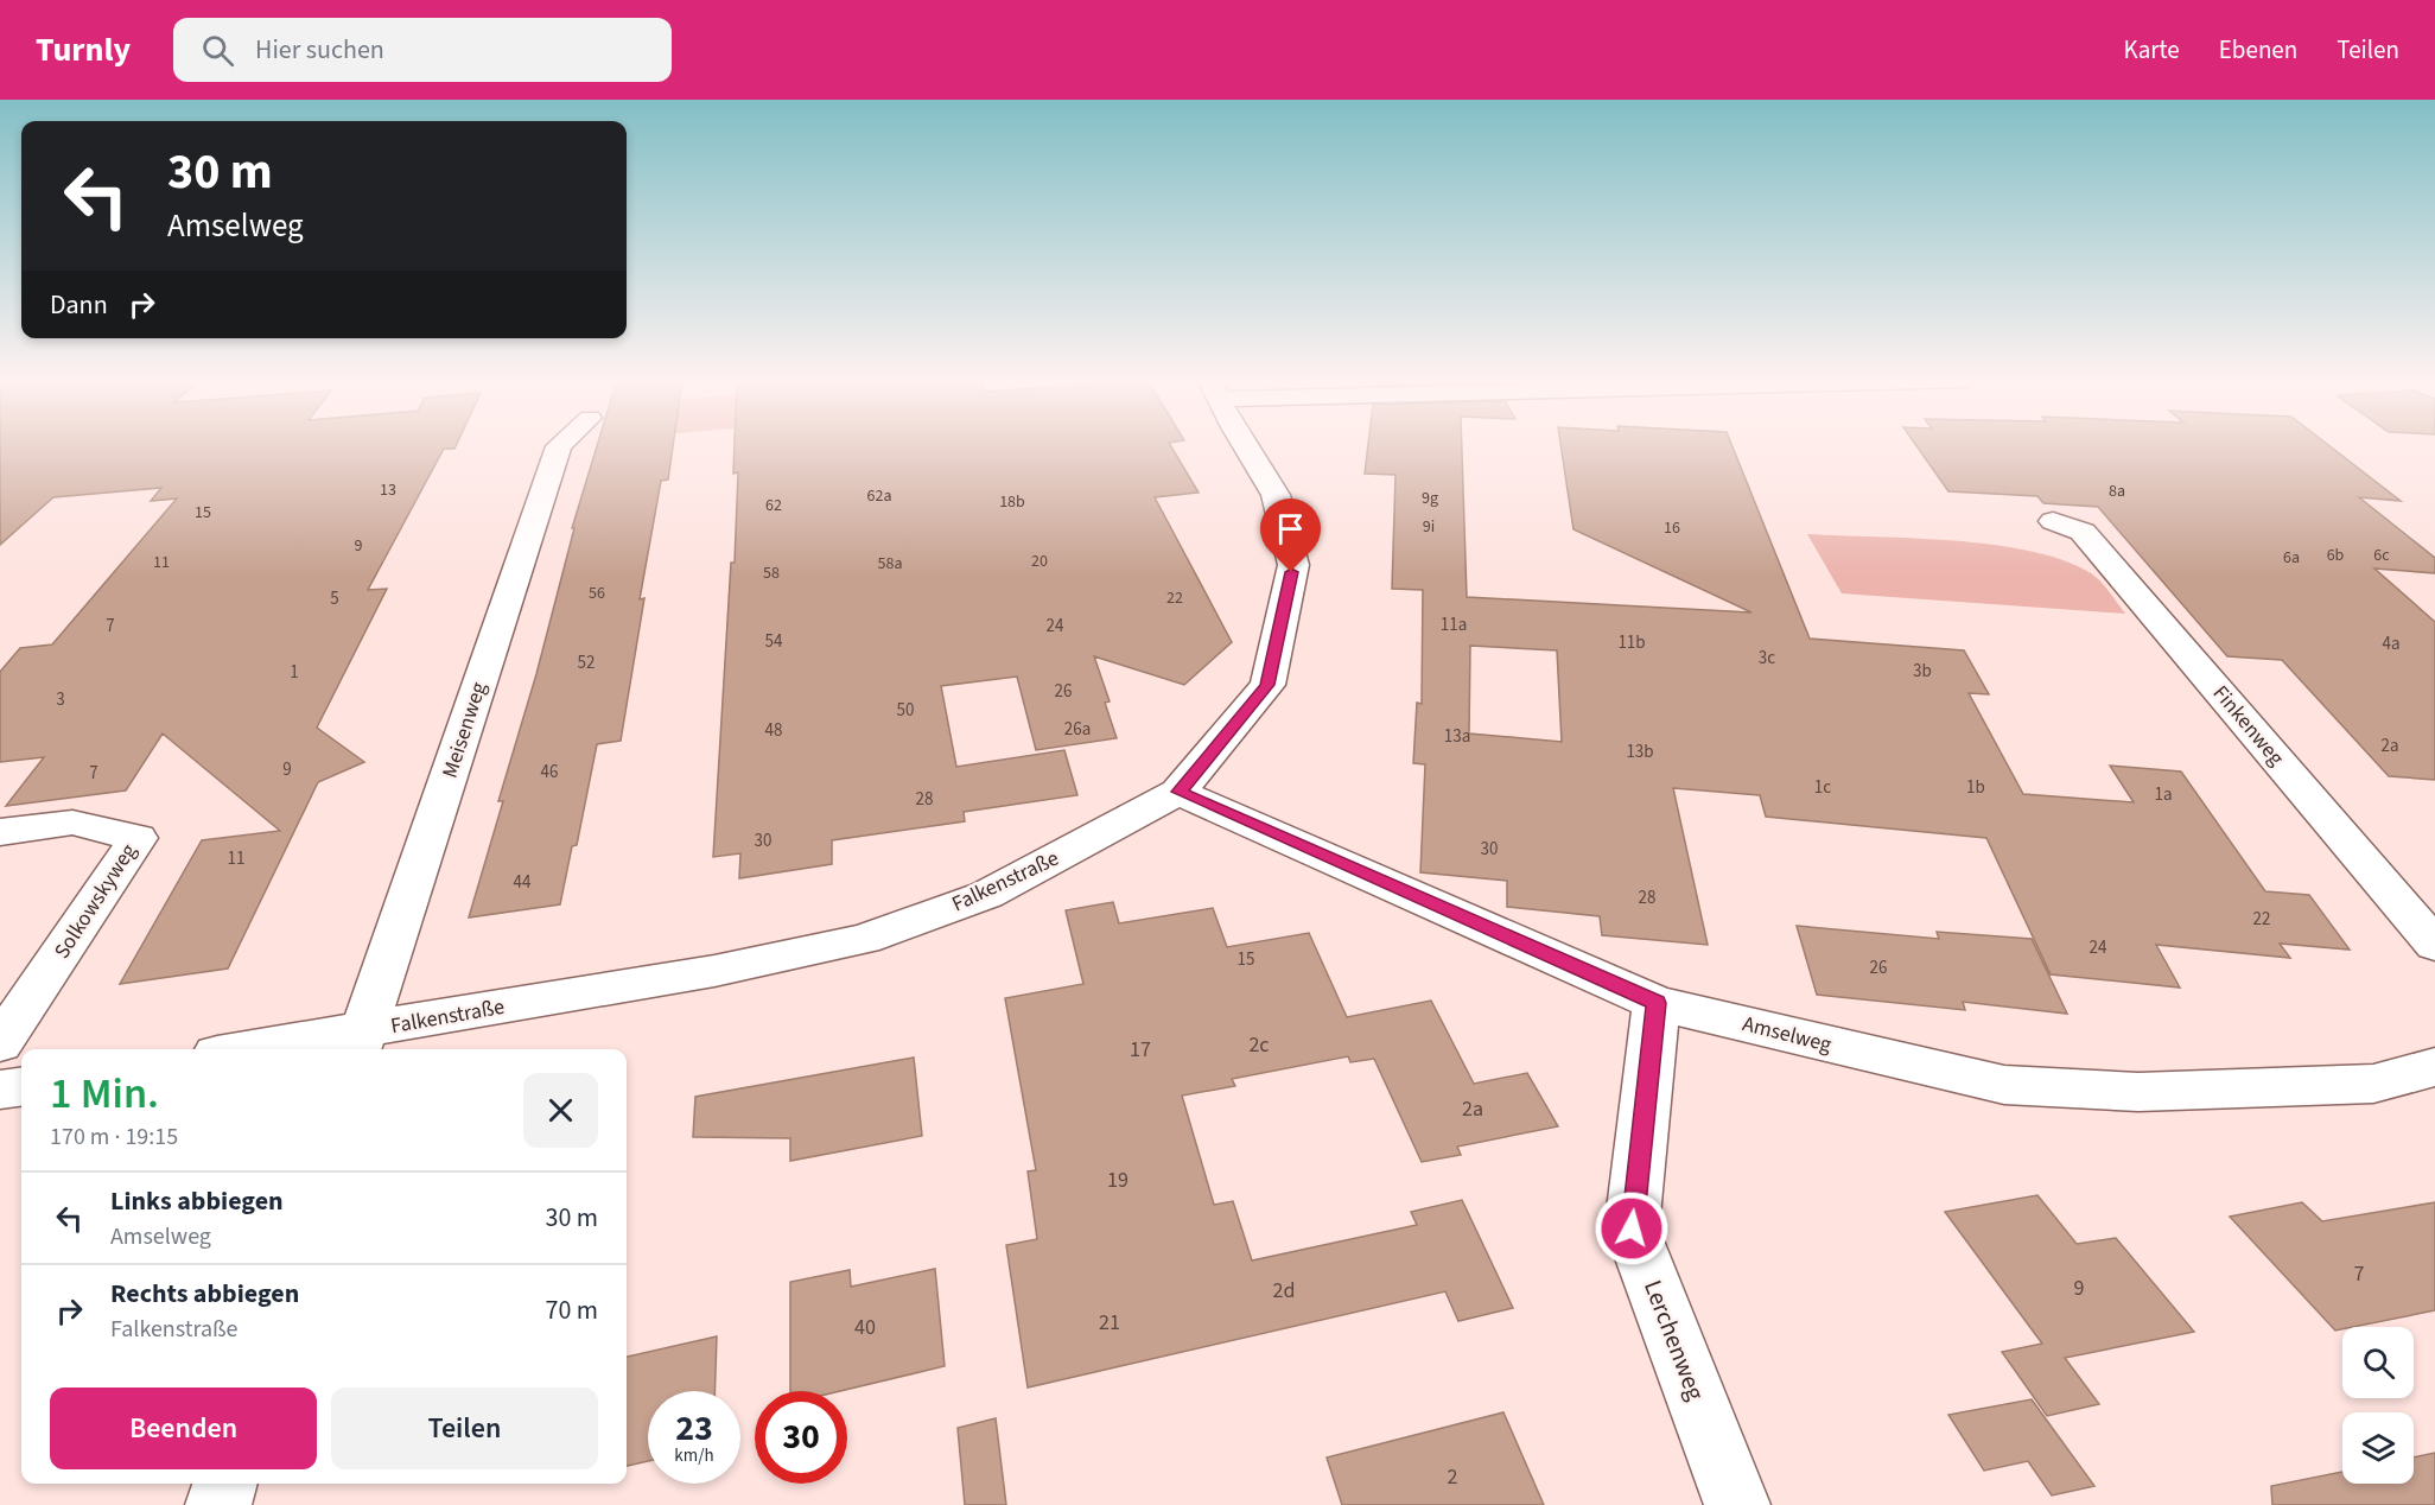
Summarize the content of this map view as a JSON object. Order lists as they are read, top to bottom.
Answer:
{
  "streets": {
    "street": [
      "Finkenweg",
      "Meisenweg",
      "Falkenstraße",
      "Solkowskyweg",
      "Amselweg",
      "Lerchenweg"
    ]
  },
  "crossings": [
    ["Meisenweg", "Falkenstraße"],
    ["Falkenstraße", "Amselweg"],
    ["Amselweg", "Lerchenweg"]
  ],
  "house_numbers": [
    "13",
    "8a",
    "62a",
    "9g",
    "18b",
    "62",
    "15",
    "9i",
    "16",
    "9",
    "6b",
    "6c",
    "6a",
    "20",
    "11",
    "58a",
    "58",
    "56",
    "22",
    "5",
    "11a",
    "7",
    "24",
    "54",
    "11b",
    "4a",
    "3c",
    "52",
    "3b",
    "1",
    "26",
    "3",
    "50",
    "26a",
    "48",
    "13a",
    "2a",
    "13b",
    "9",
    "46",
    "7",
    "1c",
    "1b",
    "1a",
    "28",
    "30",
    "30",
    "11",
    "44",
    "28",
    "22",
    "24",
    "15",
    "26",
    "2c",
    "17",
    "2a",
    "19",
    "7",
    "9",
    "2d",
    "21",
    "40",
    "2"
  ],
  "page": {
    "header": "Turnly",
    "search": "Hier suchen",
    "nav": ["Karte", "Ebenen", "Teilen"],
    "turn": ["30 m", "Amselweg"],
    "then": "Dann",
    "heading": ["1 Min.", "170 m · 19:15"],
    "list": [
      {
        "name": "Links abbiegen",
        "note": "Amselweg",
        "value": "30 m"
      },
      {
        "name": "Rechts abbiegen",
        "note": "Falkenstraße",
        "value": "70 m"
      }
    ],
    "buttons": ["Beenden", "Teilen"],
    "speed": "23 km/h",
    "limit": "30"
  }
}
